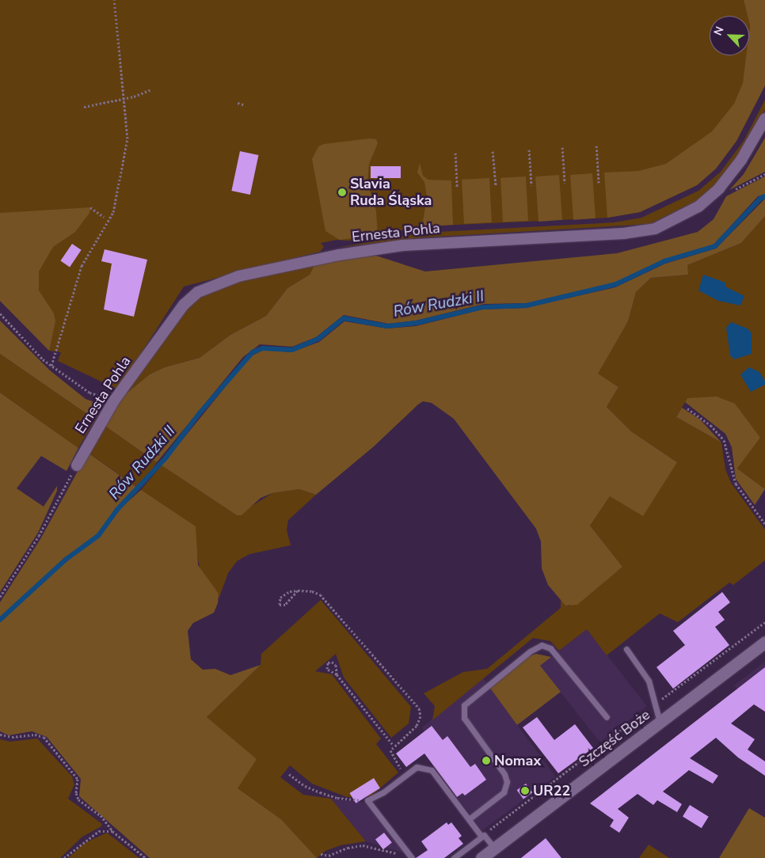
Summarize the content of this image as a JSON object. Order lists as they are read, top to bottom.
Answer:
{
  "streets": {
    "street": ["Ernesta Pohla", "Szczęść Boże"]
  },
  "water": ["Rów Rudzki II"],
  "places": ["Slavia Ruda Śląska", "Nomax", "UR22"],
  "north": "top left"
}
